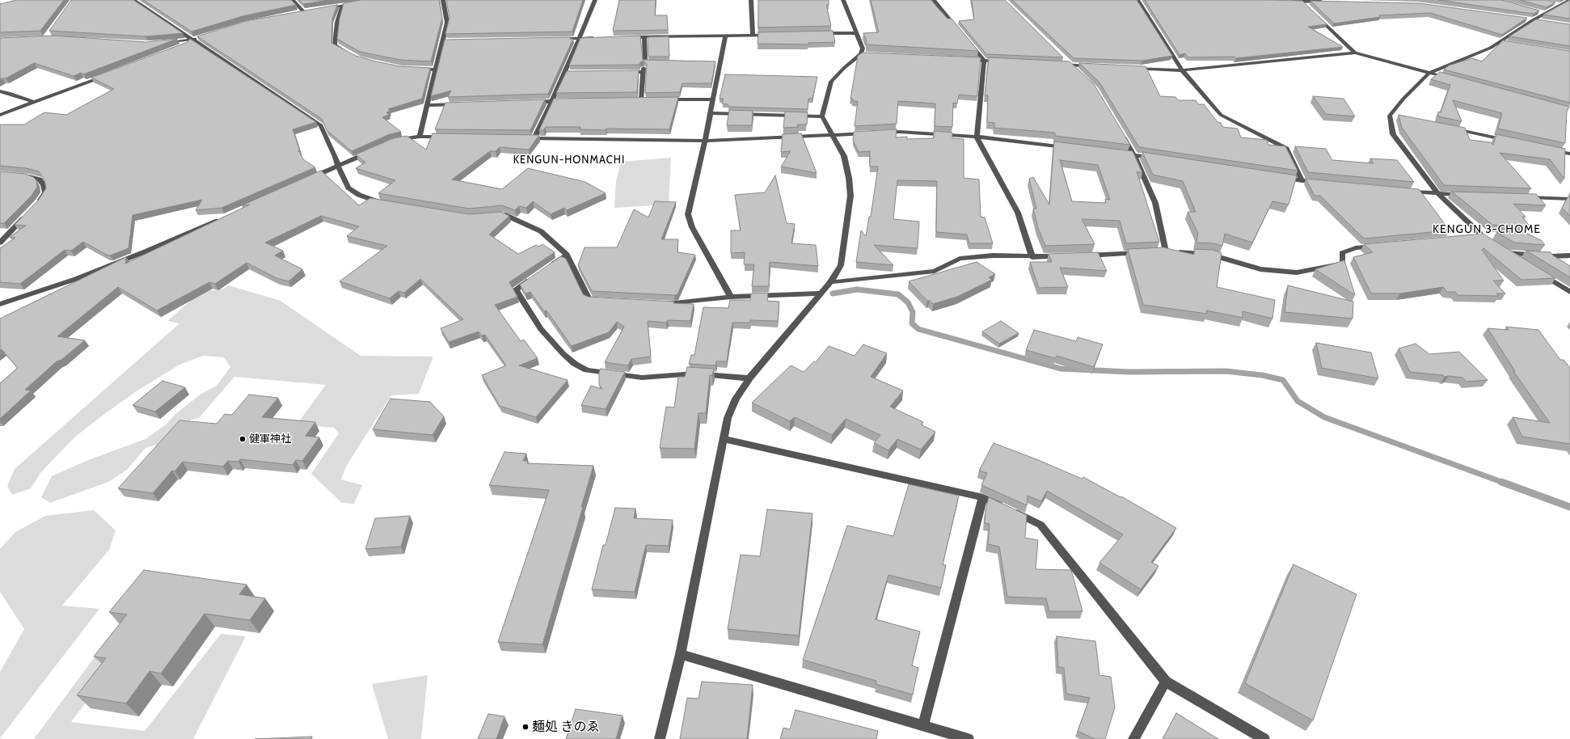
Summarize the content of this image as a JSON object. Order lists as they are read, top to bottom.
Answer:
{
  "districts": ["KENGUN-HONMACHI", "KENGUN 3-CHOME"],
  "places": ["健軍神社", "麺処 きのゑ"]
}
